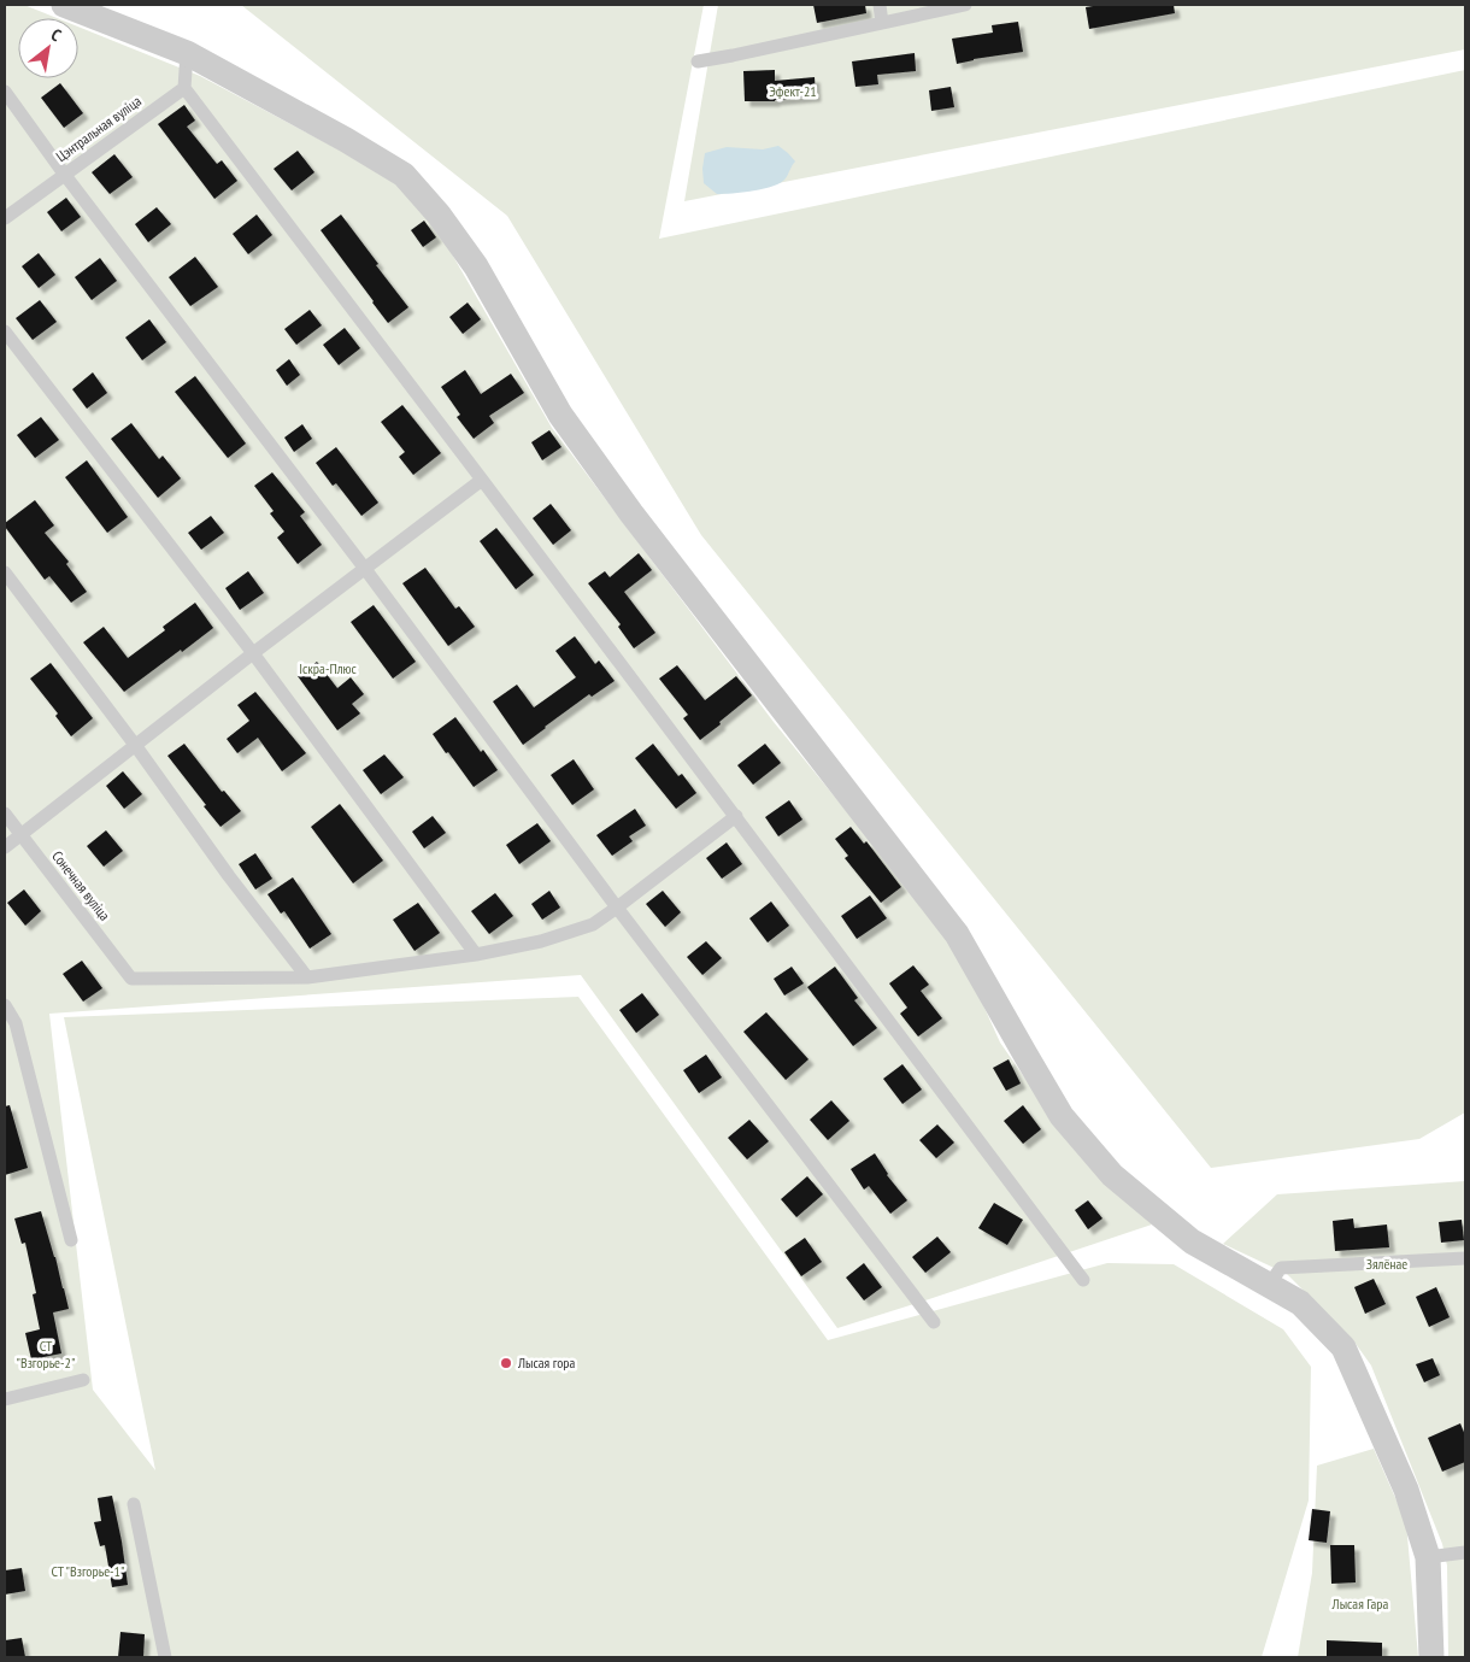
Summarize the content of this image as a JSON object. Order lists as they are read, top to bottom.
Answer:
{
  "streets": {
    "lane": ["Цэнтральная вуліца", "Сонечная вуліца"]
  },
  "parks": [
    "Эфект-21",
    "Іскра-Плюс",
    "Зялёнае",
    "СТ \"Взгорье-2\"",
    "СТ \"Взгорье-1\"",
    "Лысая Гара"
  ],
  "places": ["Лысая гора"],
  "north": "top right"
}
